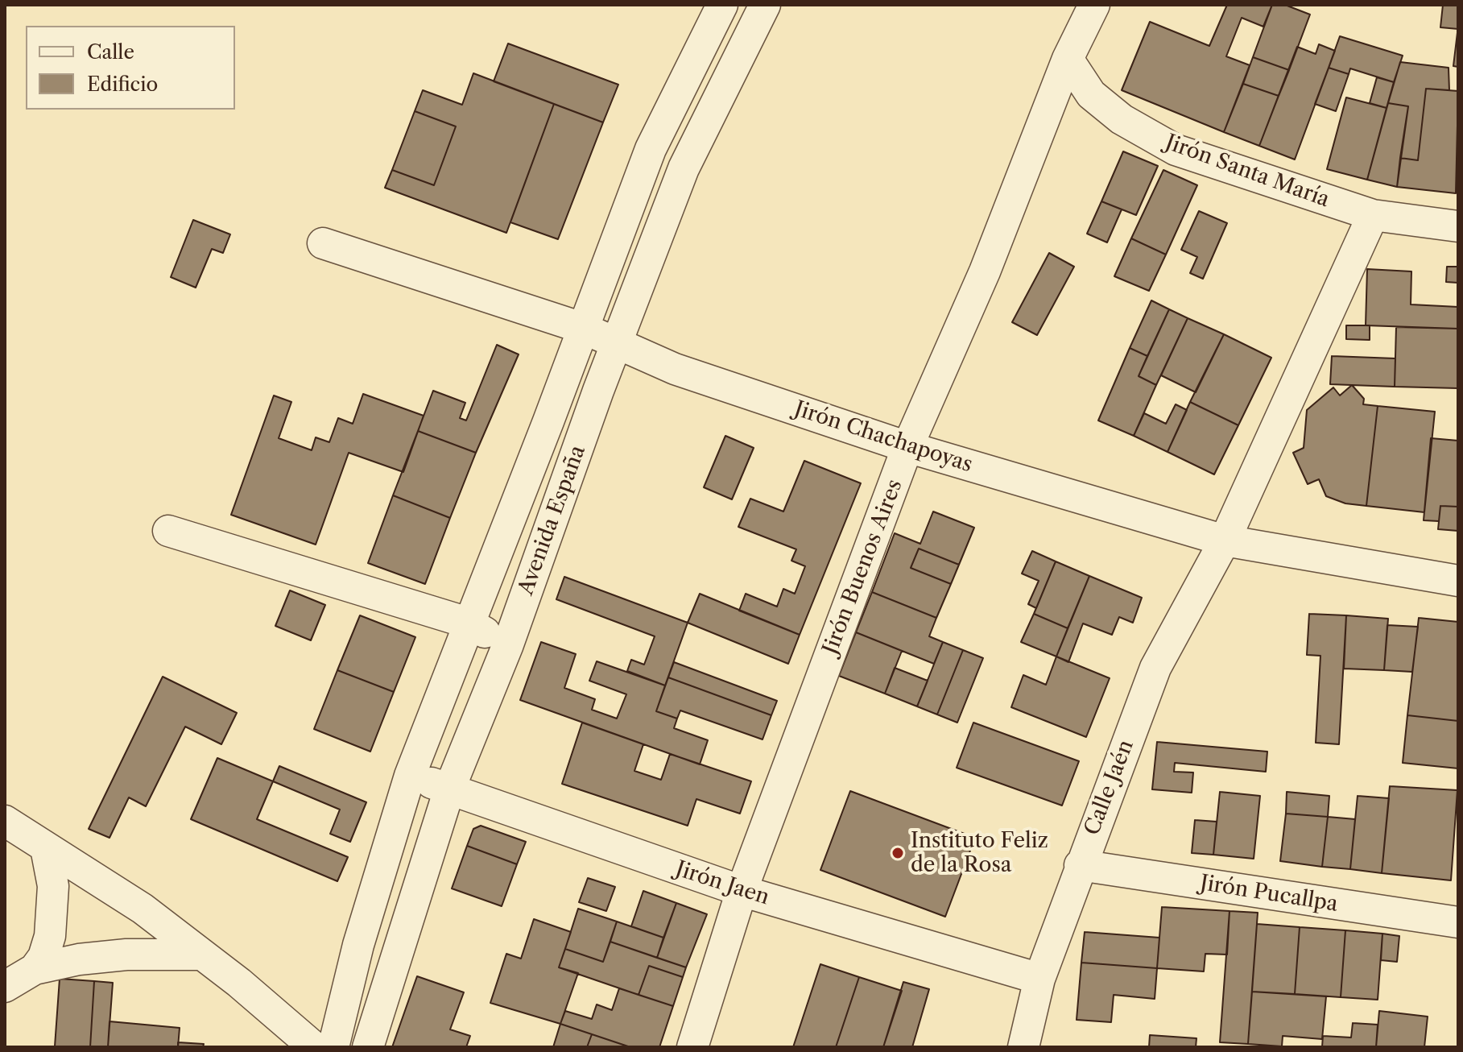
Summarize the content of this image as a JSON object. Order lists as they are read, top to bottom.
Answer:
{
  "streets": {
    "street": [
      "Jirón Santa María",
      "Jirón Chachapoyas",
      "Avenida España",
      "Jirón Buenos Aires",
      "Calle Jaén",
      "Jirón Jaen",
      "Jirón Pucallpa"
    ]
  },
  "crossings": [
    ["Jirón Santa María", "Jirón Buenos Aires"],
    ["Jirón Santa María", "Calle Jaén"],
    ["Jirón Chachapoyas", "Avenida España"],
    ["Jirón Chachapoyas", "Jirón Buenos Aires"],
    ["Jirón Chachapoyas", "Calle Jaén"],
    ["Avenida España", "Jirón Jaen"],
    ["Jirón Buenos Aires", "Jirón Jaen"],
    ["Calle Jaén", "Jirón Jaen"],
    ["Calle Jaén", "Jirón Pucallpa"]
  ],
  "places": ["Instituto Feliz de la Rosa"],
  "legend": ["Calle", "Edificio"]
}
